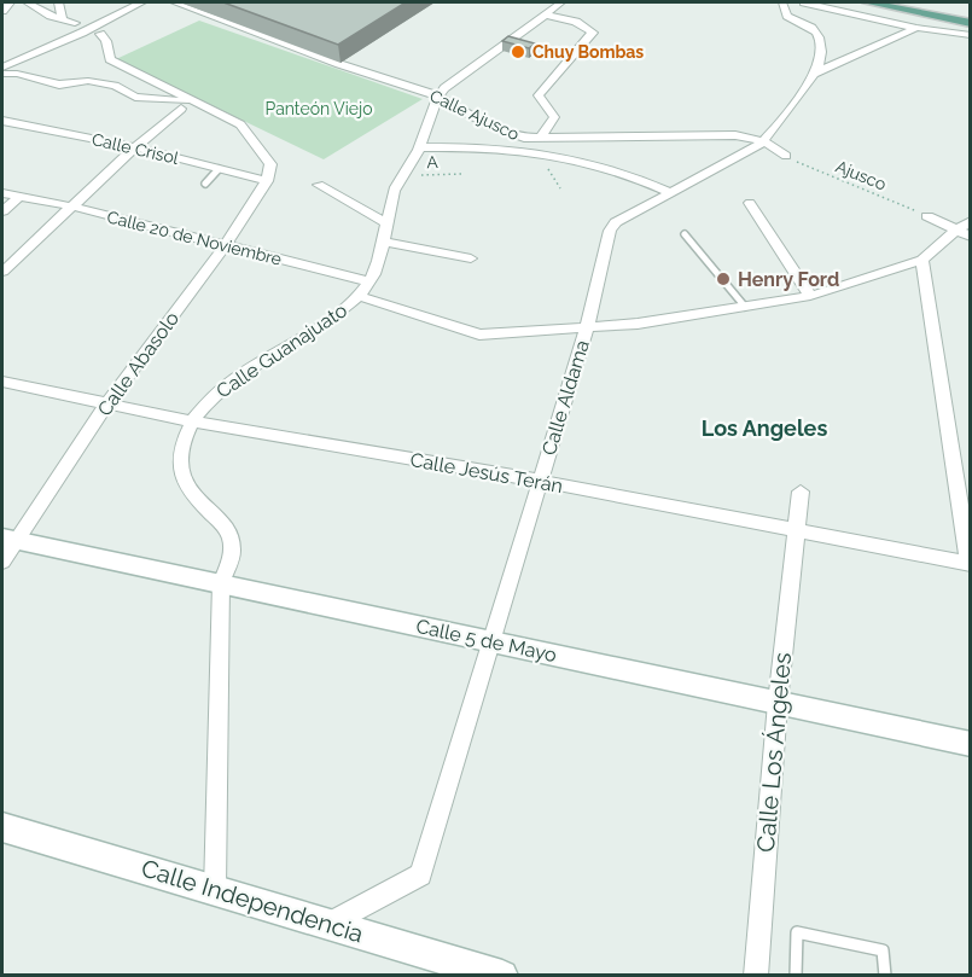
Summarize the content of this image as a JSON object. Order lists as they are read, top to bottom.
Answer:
{
  "streets": {
    "main road": ["Calle 5 de Mayo", "Calle Independencia"],
    "street": [
      "Calle Ajusco",
      "Calle Crisol",
      "Calle 20 de Noviembre",
      "Calle Guanajuato",
      "Calle Abasolo",
      "Calle Aldama",
      "Calle Jesús Terán",
      "Calle Los Ángeles"
    ],
    "path": ["A", "Ajusco"]
  },
  "crossings": [
    ["Calle Ajusco", "Ajusco"],
    ["Calle Ajusco", "Calle Guanajuato"],
    ["Calle Ajusco", "Calle Aldama"],
    ["Calle Crisol", "Calle Abasolo"],
    ["A", "Calle Guanajuato"],
    ["Calle 20 de Noviembre", "Calle Guanajuato"],
    ["Calle 20 de Noviembre", "Calle Abasolo"],
    ["Calle Guanajuato", "Calle Jesús Terán"],
    ["Calle Guanajuato", "Calle 5 de Mayo"],
    ["Calle Guanajuato", "Calle Independencia"],
    ["Calle Abasolo", "Calle Jesús Terán"],
    ["Calle Abasolo", "Calle 5 de Mayo"],
    ["Calle Aldama", "Calle Jesús Terán"],
    ["Calle Aldama", "Calle 5 de Mayo"],
    ["Calle Aldama", "Calle Independencia"],
    ["Calle Jesús Terán", "Calle Los Ángeles"],
    ["Calle 5 de Mayo", "Calle Los Ángeles"]
  ],
  "districts": ["Los Angeles"],
  "parks": ["Panteón Viejo"],
  "places": ["Chuy Bombas", "Henry Ford"]
}
